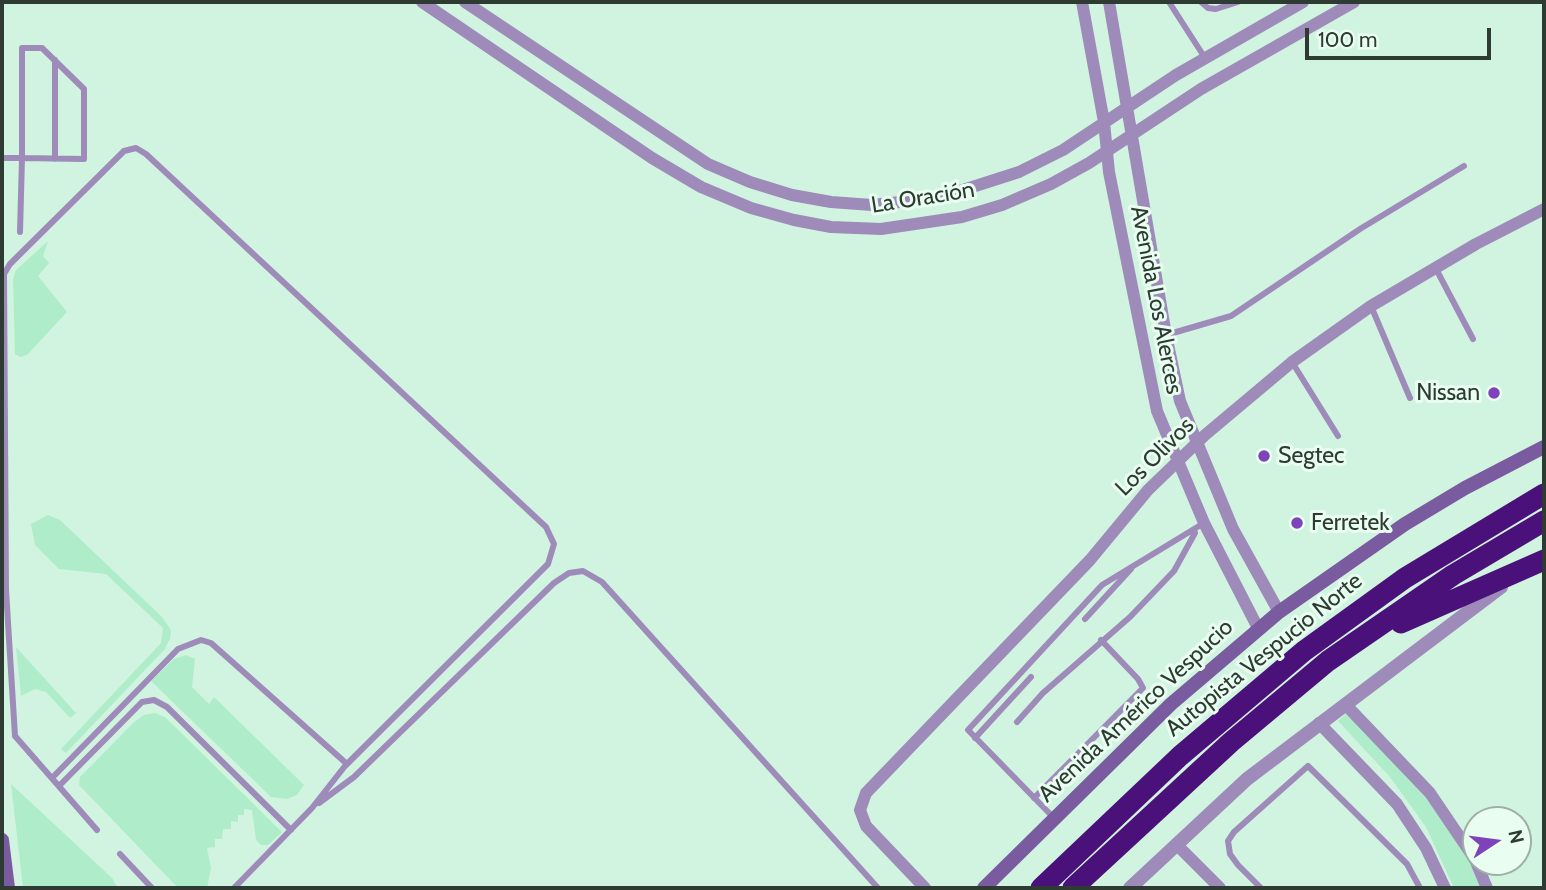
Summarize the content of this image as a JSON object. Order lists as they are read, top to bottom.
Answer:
{
  "streets": {
    "highway": ["Autopista Vespucio Norte"],
    "main road": ["Avenida Américo Vespucio"],
    "street": ["La Oración", "Avenida Los Alerces", "Los Olivos"]
  },
  "crossings": [
    ["La Oración", "Avenida Los Alerces"],
    ["Avenida Los Alerces", "Los Olivos"],
    ["Avenida Los Alerces", "Avenida Américo Vespucio"]
  ],
  "places": ["Nissan", "Segtec", "Ferretek"],
  "scale_bar": "100 m",
  "north": "right"
}
